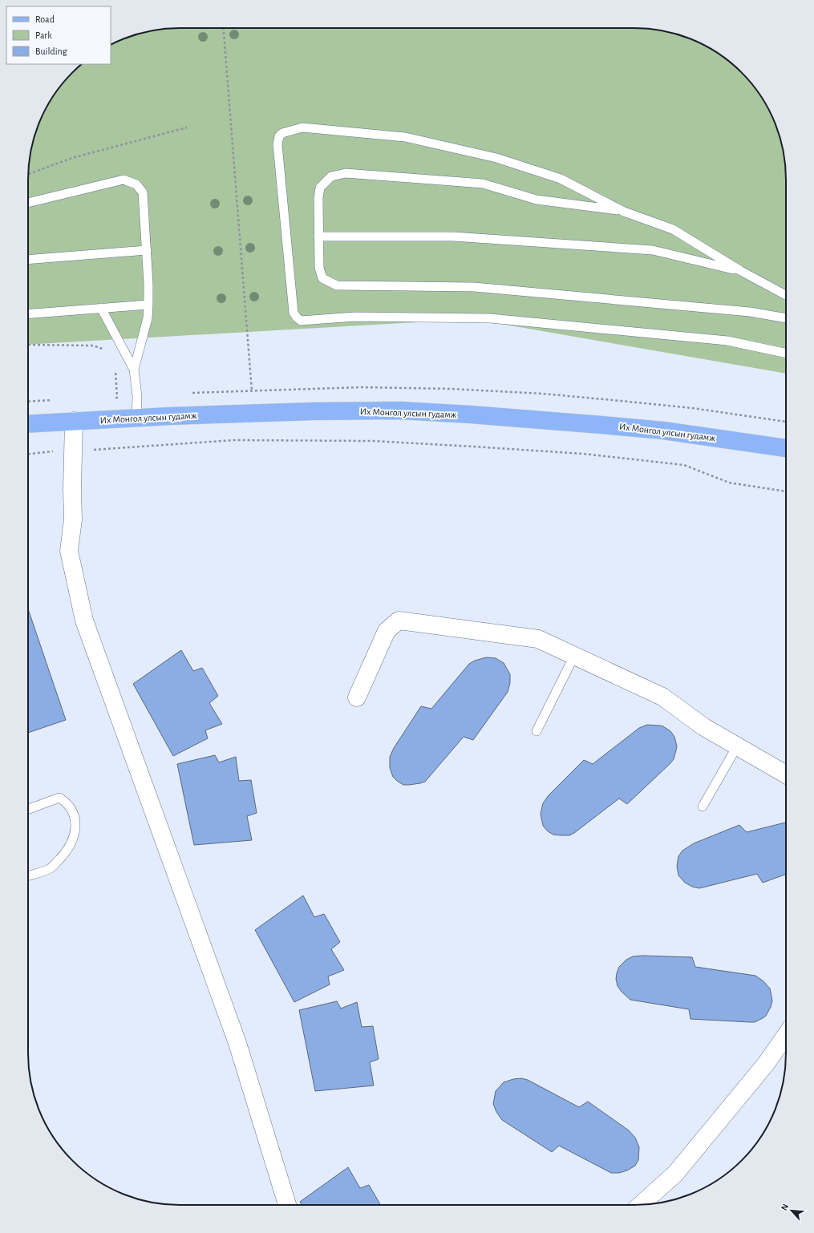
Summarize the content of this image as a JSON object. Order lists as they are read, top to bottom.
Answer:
{
  "streets": {
    "main road": ["Их Монгол улсын гудамж"]
  },
  "legend": ["Road", "Park", "Building"],
  "north": "top left"
}
